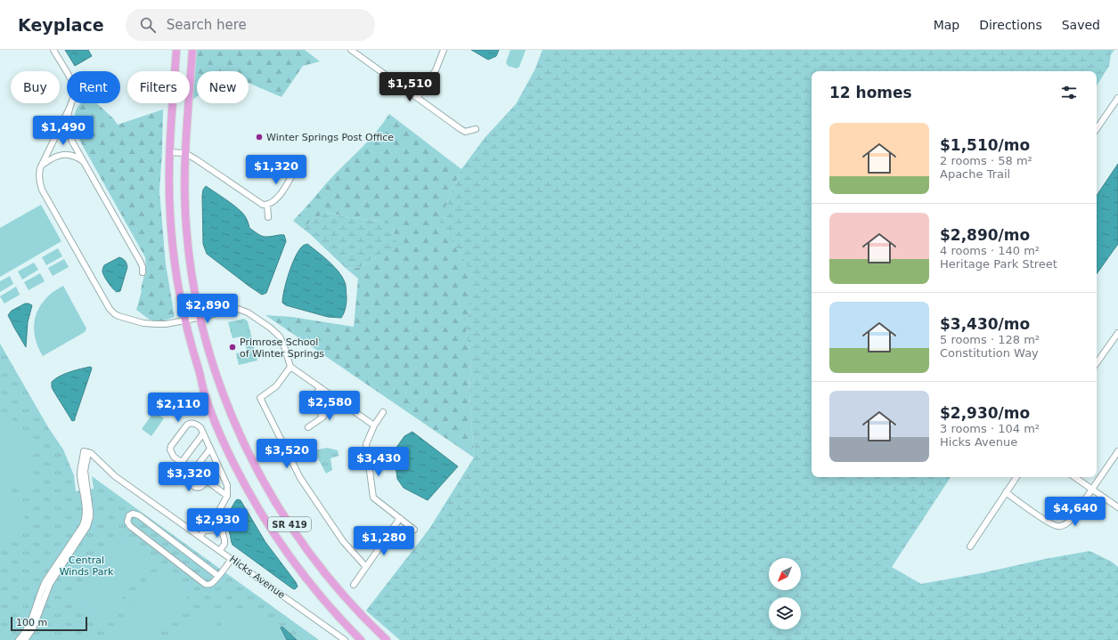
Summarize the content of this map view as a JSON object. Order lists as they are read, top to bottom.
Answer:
{
  "streets": {
    "main road": ["SR 419"],
    "street": ["Hicks Avenue"]
  },
  "parks": ["Central Winds Park"],
  "places": ["Winter Springs Post Office", "Primrose School of Winter Springs"],
  "scale_bar": "100 m",
  "north": "bottom left",
  "page": {
    "header": "Keyplace",
    "search": "Search here",
    "nav": ["Map", "Directions", "Saved"],
    "chip": [
      "Buy",
      "Rent",
      "Filters",
      "New"
    ],
    "heading": "12 homes",
    "price": [
      "$1,510",
      "$1,490",
      "$1,320",
      "$2,890",
      "$2,580",
      "$2,110",
      "$3,520",
      "$3,430",
      "$3,320",
      "$4,640",
      "$2,930",
      "$1,280"
    ],
    "list": [
      {
        "name": "$1,510/mo",
        "note": "2 rooms · 58 m² · Apache Trail"
      },
      {
        "name": "$2,890/mo",
        "note": "4 rooms · 140 m² · Heritage Park Street"
      },
      {
        "name": "$3,430/mo",
        "note": "5 rooms · 128 m² · Constitution Way"
      },
      {
        "name": "$2,930/mo",
        "note": "3 rooms · 104 m² · Hicks Avenue"
      }
    ],
    "scale": "100 m"
  }
}
